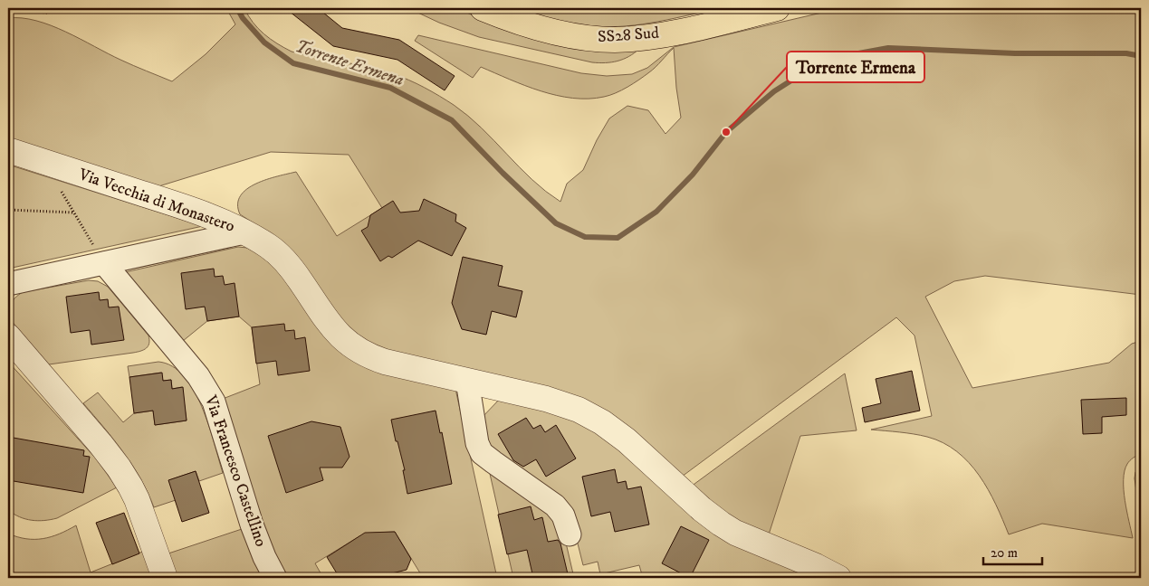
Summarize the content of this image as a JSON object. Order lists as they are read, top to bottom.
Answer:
{
  "streets": {
    "main road": ["SS28 Sud"],
    "street": ["Via Vecchia di Monastero", "Via Francesco Castellino"]
  },
  "water": ["Torrente Ermena"],
  "places": ["Torrente Ermena"],
  "scale_bar": "20 m"
}
